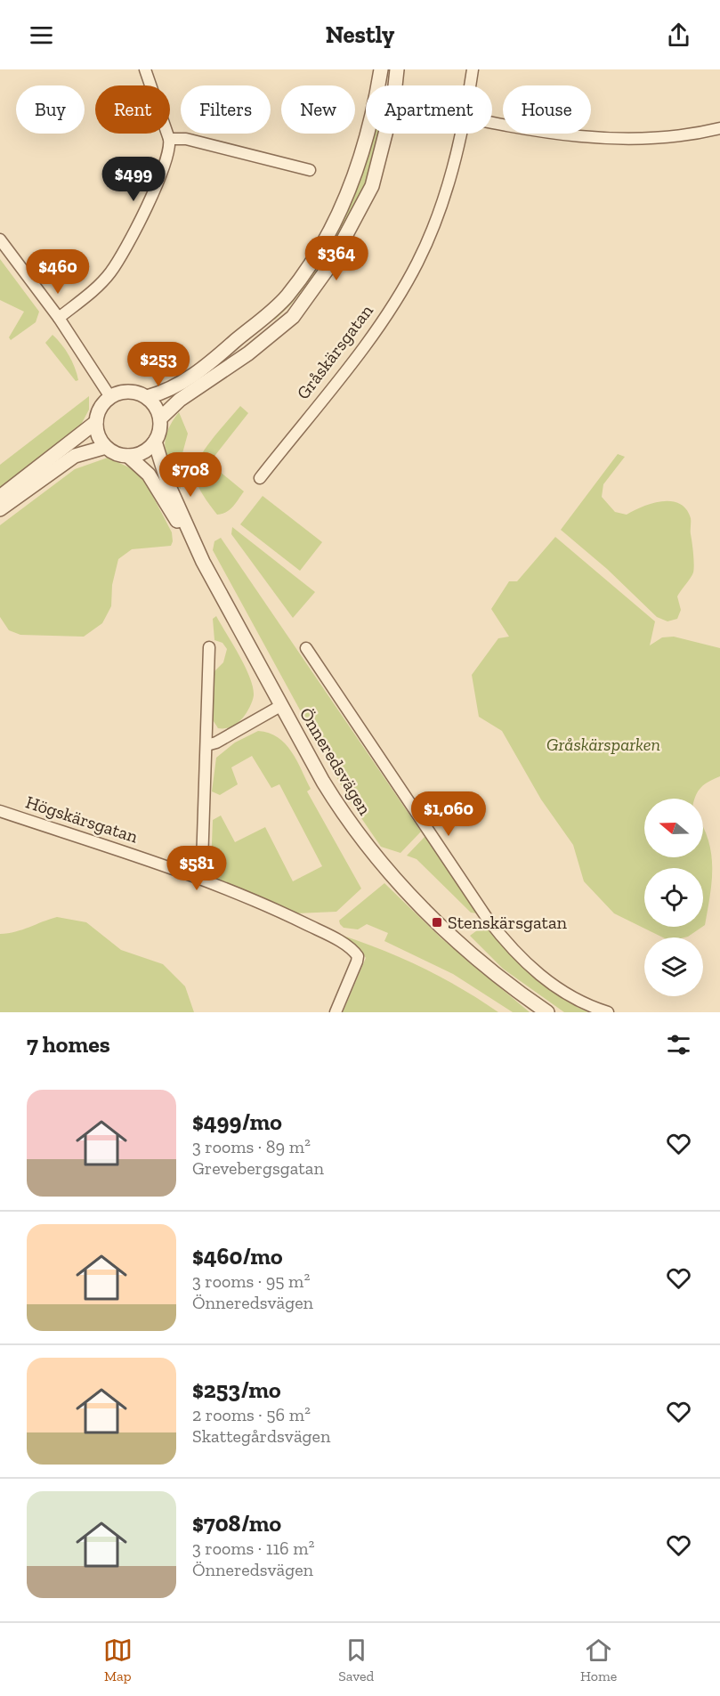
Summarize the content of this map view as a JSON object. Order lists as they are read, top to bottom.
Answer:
{
  "streets": {
    "street": ["Gråskärsgatan", "Önneredsvägen", "Högskärsgatan"]
  },
  "parks": ["Gråskärsparken"],
  "places": {
    "transit": ["Stenskärsgatan"]
  },
  "north": "left",
  "page": {
    "header": "Nestly",
    "chip": [
      "Buy",
      "Rent",
      "Filters",
      "New",
      "Apartment",
      "House"
    ],
    "price": [
      "$499",
      "$364",
      "$460",
      "$253",
      "$708",
      "$1,060",
      "$581"
    ],
    "heading": "7 homes",
    "list": [
      {
        "name": "$499/mo",
        "note": "3 rooms · 89 m² · Grevebergsgatan"
      },
      {
        "name": "$460/mo",
        "note": "3 rooms · 95 m² · Önneredsvägen"
      },
      {
        "name": "$253/mo",
        "note": "2 rooms · 56 m² · Skattegårdsvägen"
      },
      {
        "name": "$708/mo",
        "note": "3 rooms · 116 m² · Önneredsvägen"
      }
    ],
    "tabs": ["Map", "Saved", "Home"]
  }
}
